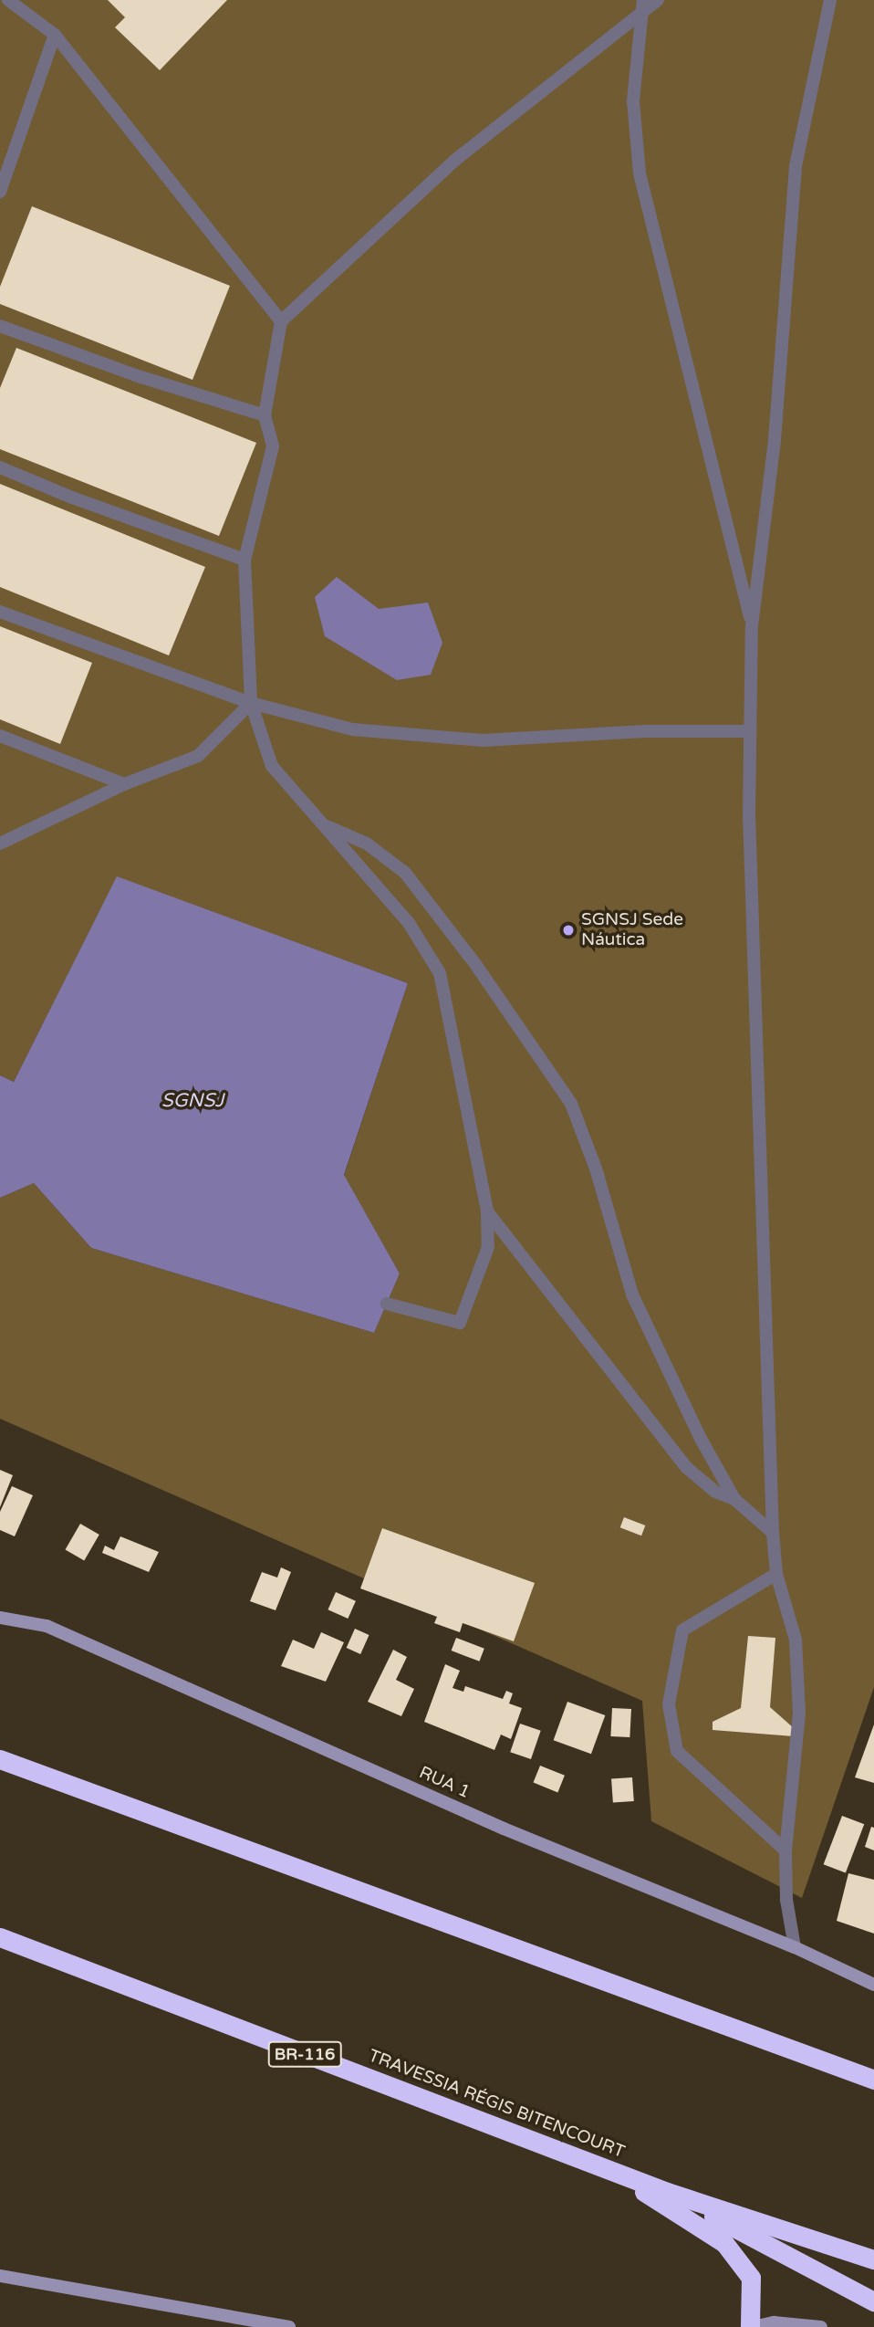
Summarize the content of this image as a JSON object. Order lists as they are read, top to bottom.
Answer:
{
  "streets": {
    "highway": ["BR-116", "TRAVESSIA RÉGIS BITENCOURT"],
    "street": ["RUA 1"]
  },
  "water": ["SGNSJ"],
  "places": ["SGNSJ Sede Náutica"]
}
